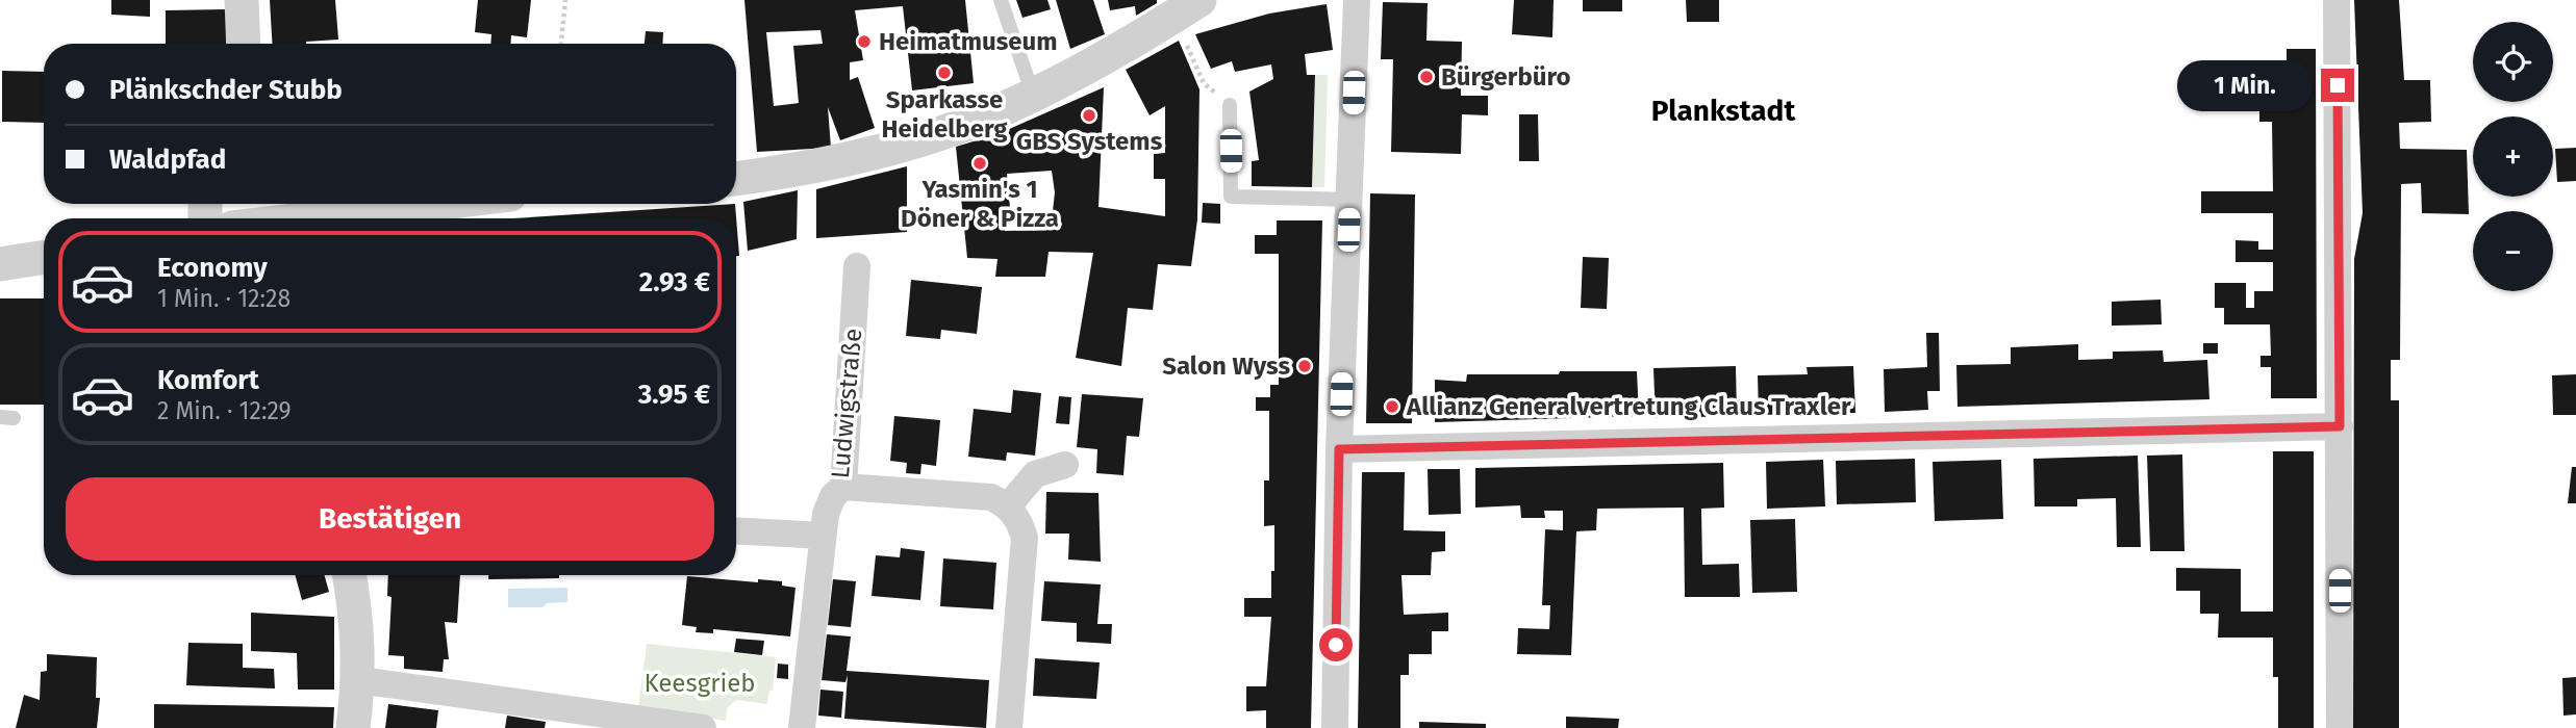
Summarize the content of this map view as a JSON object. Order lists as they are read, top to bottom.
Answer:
{
  "streets": {
    "street": ["Ludwigstraße"]
  },
  "districts": ["Plankstadt"],
  "parks": ["Keesgrieb"],
  "places": [
    "Heimatmuseum",
    "Sparkasse Heidelberg",
    "Bürgerbüro",
    "GBS Systems",
    "Yasmin's 1 Döner & Pizza",
    "Salon Wyss",
    "Allianz Generalvertretung Claus Traxler"
  ],
  "page": {
    "map_buttons": ["+", "−"],
    "banner": ["Plänkschder Stubb", "Waldpfad"],
    "bubble": "1 Min.",
    "list": [
      {
        "name": "Economy",
        "note": "1 Min. · 12:28",
        "value": "2.93 €"
      },
      {
        "name": "Komfort",
        "note": "2 Min. · 12:29",
        "value": "3.95 €"
      }
    ],
    "buttons": "Bestätigen"
  }
}
